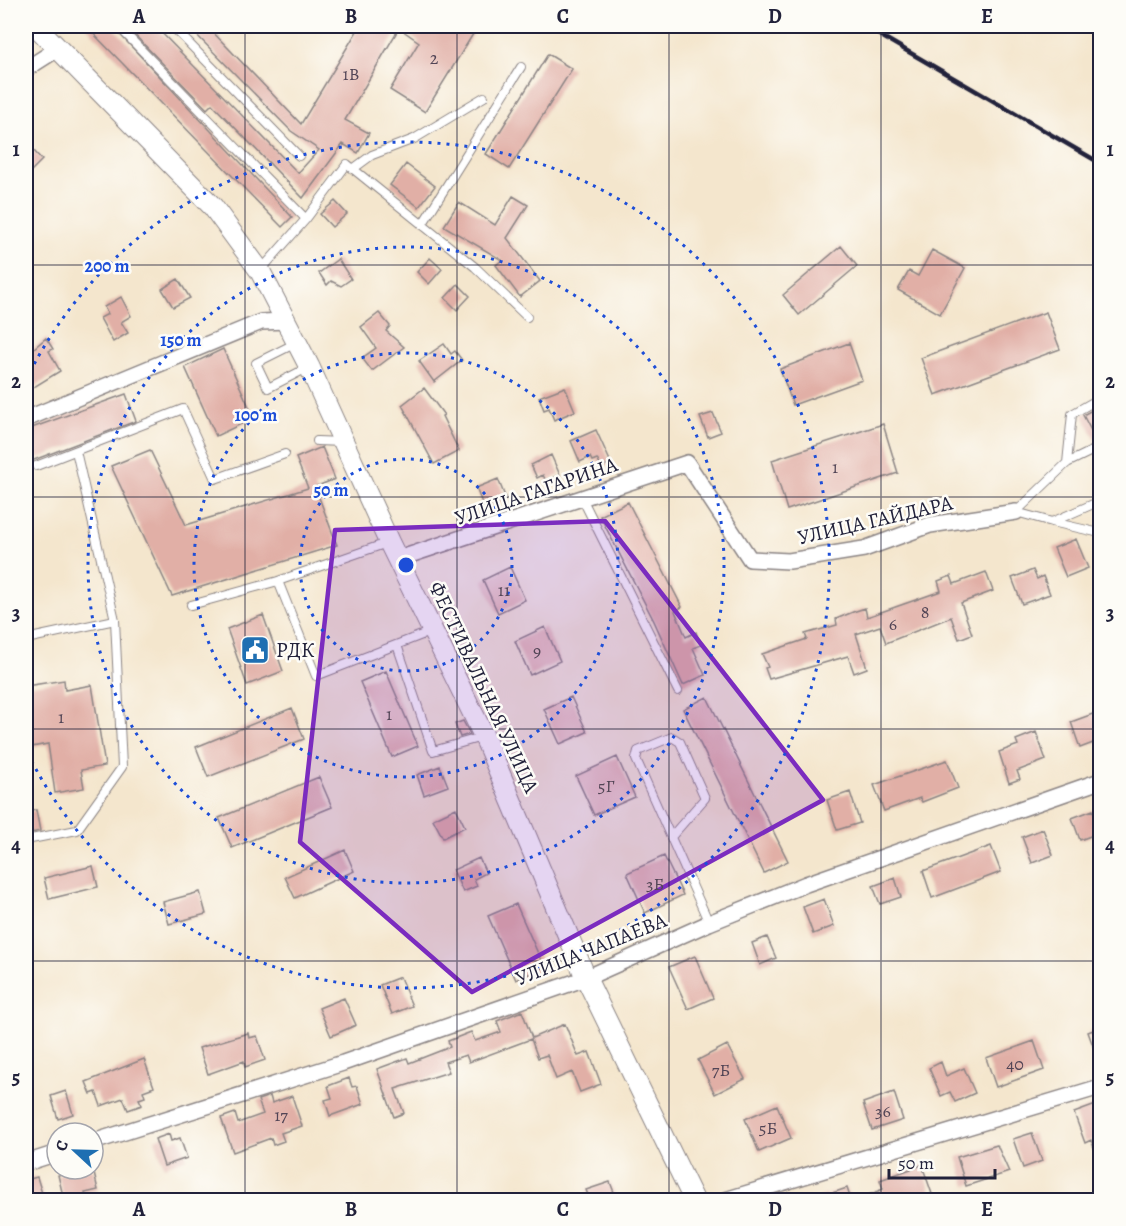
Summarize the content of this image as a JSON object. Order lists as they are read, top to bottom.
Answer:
{
  "streets": {
    "street": [
      "УЛИЦА ГАГАРИНА",
      "УЛИЦА ГАЙДАРА",
      "ФЕСТИВАЛЬНАЯ УЛИЦА",
      "УЛИЦА ЧАПАЕВА"
    ]
  },
  "crossings": [
    ["УЛИЦА ГАГАРИНА", "УЛИЦА ГАЙДАРА"],
    ["УЛИЦА ГАГАРИНА", "ФЕСТИВАЛЬНАЯ УЛИЦА"],
    ["ФЕСТИВАЛЬНАЯ УЛИЦА", "УЛИЦА ЧАПАЕВА"]
  ],
  "places": {
    "public building": ["РДК"]
  },
  "house_numbers": [
    "2",
    "1В",
    "1",
    "11",
    "8",
    "6",
    "9",
    "1",
    "1",
    "5Г",
    "3Б",
    "40",
    "7Б",
    "36",
    "17",
    "5Б"
  ],
  "scale_bar": "50 m",
  "north": "left",
  "grid": {
    "columns": [
      "A",
      "B",
      "C",
      "D",
      "E"
    ],
    "rows": [
      "1",
      "2",
      "3",
      "4",
      "5"
    ]
  },
  "rings": [
    "200 m",
    "150 m",
    "100 m",
    "50 m"
  ]
}
